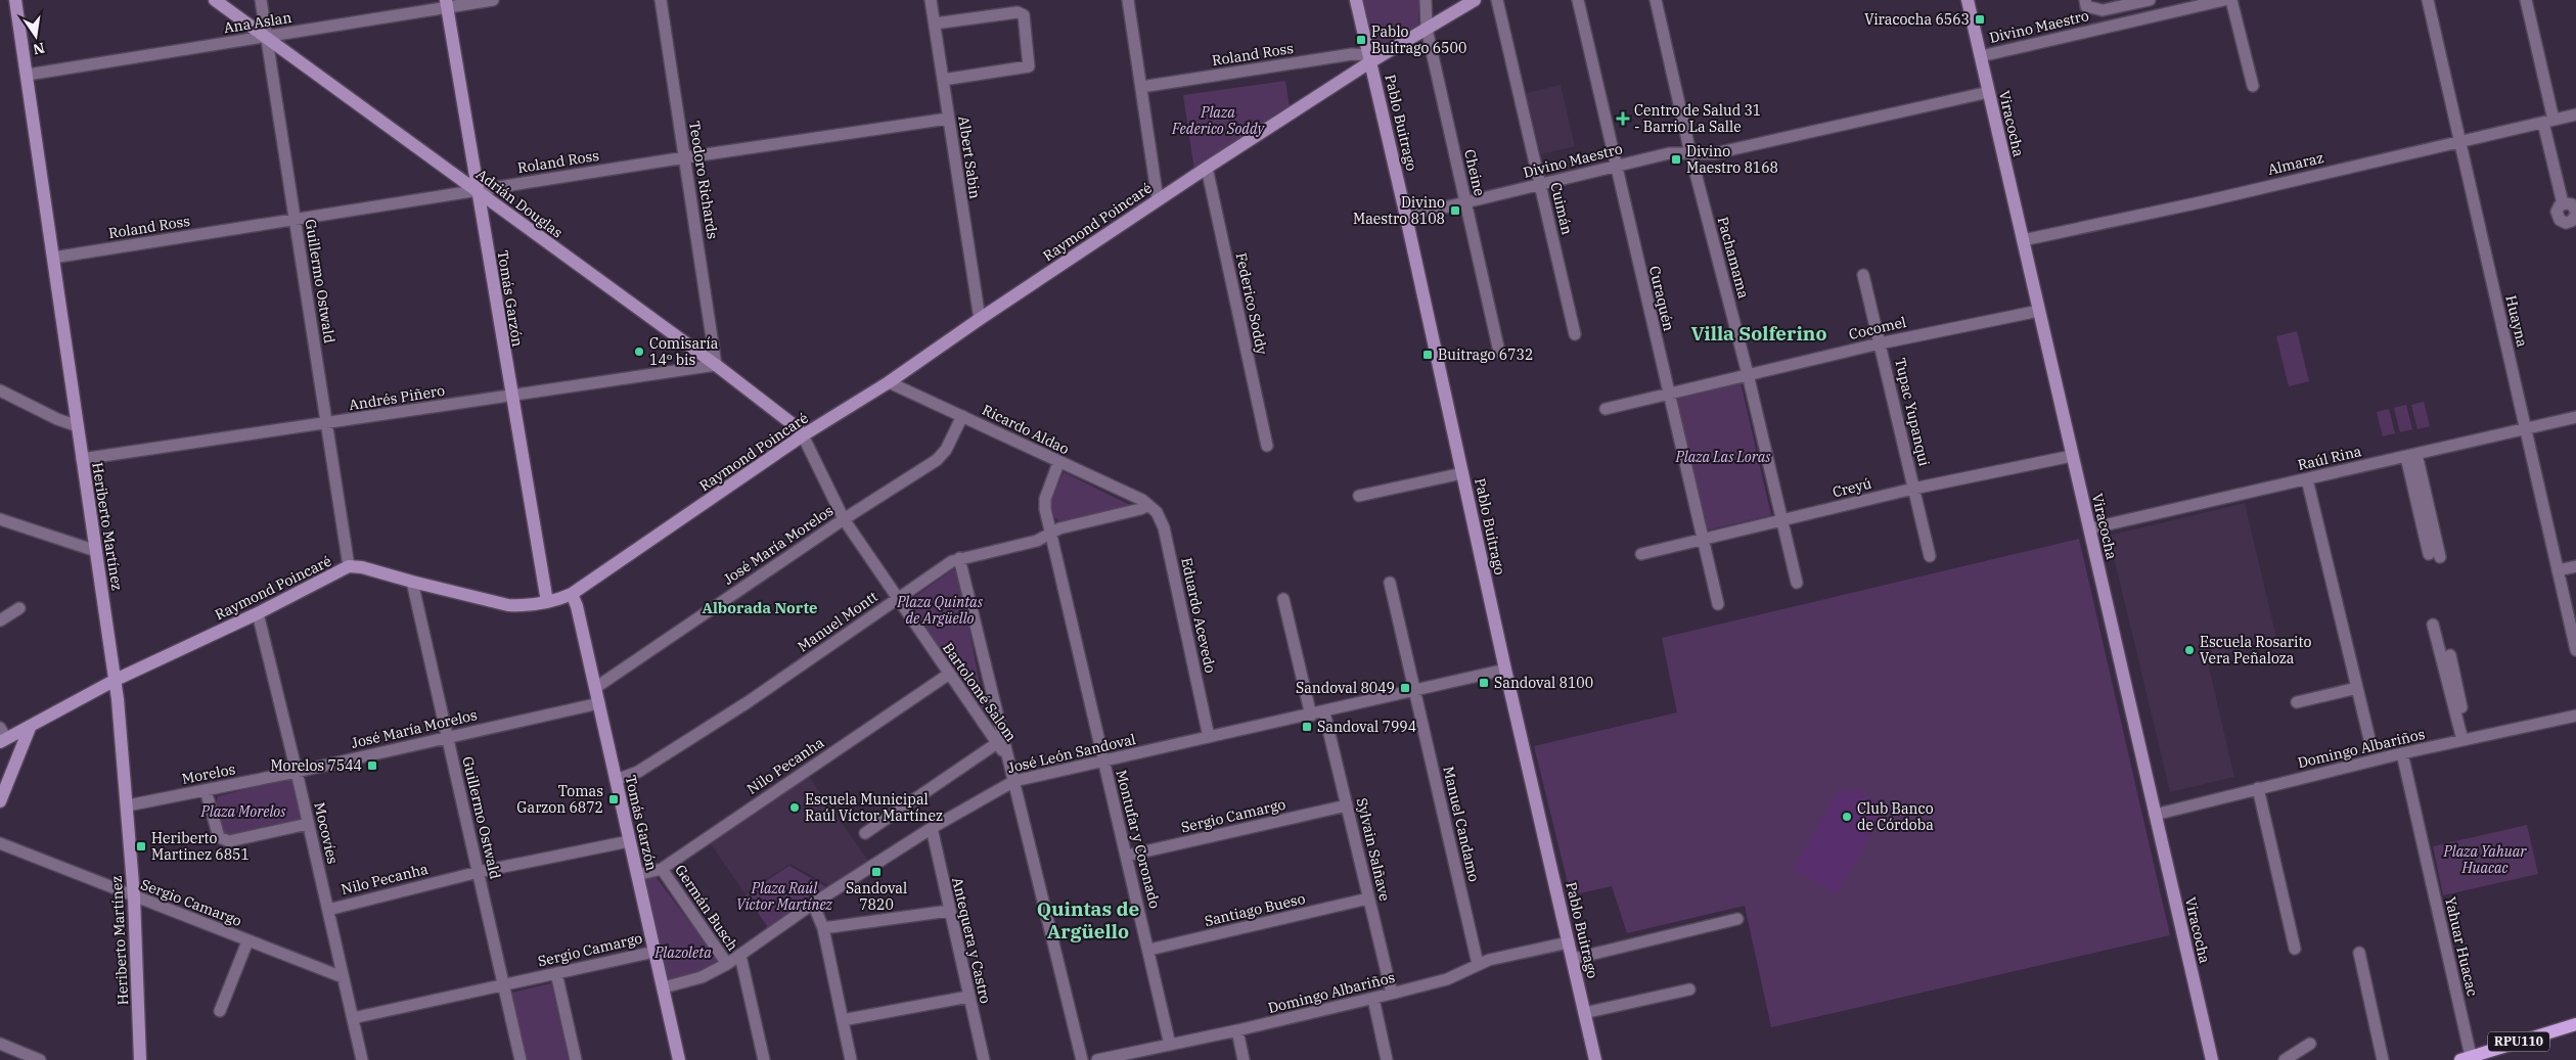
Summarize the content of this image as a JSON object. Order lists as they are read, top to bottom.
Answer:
{
  "streets": {
    "main road": ["RPU110"],
    "street": [
      "Ana Aslan",
      "Divino Maestro",
      "Roland Ross",
      "Pablo Buitrago",
      "Viracocha",
      "Albert Sabin",
      "Almaraz",
      "Cheine",
      "Teodoro Richards",
      "Adrián Douglas",
      "Cuimán",
      "Raymond Poincaré",
      "Pachamama",
      "Guillermo Ostwald",
      "Tomás Garzón",
      "Curaquén",
      "Federico Soddy",
      "Huayna",
      "Cocomel",
      "Andrés Piñero",
      "Tupac Yupanqui",
      "Ricardo Aldao",
      "Raúl Rina",
      "Creyú",
      "Heriberto Martínez",
      "José María Morelos",
      "Eduardo Acevedo",
      "Manuel Montt",
      "Bartolomé Salom",
      "Domingo Albariños",
      "José León Sandoval",
      "Nilo Pecanha",
      "Morelos",
      "Sergio Camargo",
      "Manuel Candamo",
      "Mocovíes",
      "Montufar y Coronado",
      "Sylvain Salñave",
      "Germán Busch",
      "Santiago Bueso",
      "Antequera y Castro",
      "Yahuar Huacac"
    ]
  },
  "crossings": [
    ["Ana Aslan", "Adrián Douglas"],
    ["Ana Aslan", "Guillermo Ostwald"],
    ["Ana Aslan", "Tomás Garzón"],
    ["Ana Aslan", "Heriberto Martínez"],
    ["Divino Maestro", "Pablo Buitrago"],
    ["Divino Maestro", "Viracocha"],
    ["Divino Maestro", "Cheine"],
    ["Divino Maestro", "Cuimán"],
    ["Divino Maestro", "Pachamama"],
    ["Divino Maestro", "Curaquén"],
    ["Roland Ross", "Pablo Buitrago"],
    ["Roland Ross", "Albert Sabin"],
    ["Roland Ross", "Teodoro Richards"],
    ["Roland Ross", "Adrián Douglas"],
    ["Roland Ross", "Raymond Poincaré"],
    ["Roland Ross", "Guillermo Ostwald"],
    ["Roland Ross", "Tomás Garzón"],
    ["Roland Ross", "Heriberto Martínez"],
    ["Pablo Buitrago", "Raymond Poincaré"],
    ["Pablo Buitrago", "Domingo Albariños"],
    ["Pablo Buitrago", "José León Sandoval"],
    ["Viracocha", "Almaraz"],
    ["Viracocha", "Cocomel"],
    ["Viracocha", "Raúl Rina"],
    ["Viracocha", "Creyú"],
    ["Viracocha", "Domingo Albariños"],
    ["Albert Sabin", "Raymond Poincaré"],
    ["Almaraz", "Huayna"],
    ["Cheine", "Raymond Poincaré"],
    ["Teodoro Richards", "Adrián Douglas"],
    ["Teodoro Richards", "Andrés Piñero"],
    ["Adrián Douglas", "Raymond Poincaré"],
    ["Adrián Douglas", "Guillermo Ostwald"],
    ["Adrián Douglas", "Tomás Garzón"],
    ["Adrián Douglas", "Andrés Piñero"],
    ["Adrián Douglas", "Bartolomé Salom"],
    ["Raymond Poincaré", "Guillermo Ostwald"],
    ["Raymond Poincaré", "Tomás Garzón"],
    ["Raymond Poincaré", "Federico Soddy"],
    ["Raymond Poincaré", "Ricardo Aldao"],
    ["Raymond Poincaré", "Heriberto Martínez"],
    ["Raymond Poincaré", "Bartolomé Salom"],
    ["Raymond Poincaré", "Mocovíes"],
    ["Pachamama", "Cocomel"],
    ["Pachamama", "Creyú"],
    ["Guillermo Ostwald", "Andrés Piñero"],
    ["Guillermo Ostwald", "José María Morelos"],
    ["Guillermo Ostwald", "Nilo Pecanha"],
    ["Guillermo Ostwald", "Sergio Camargo"],
    ["Tomás Garzón", "Andrés Piñero"],
    ["Tomás Garzón", "José María Morelos"],
    ["Tomás Garzón", "Manuel Montt"],
    ["Tomás Garzón", "José León Sandoval"],
    ["Tomás Garzón", "Nilo Pecanha"],
    ["Tomás Garzón", "Sergio Camargo"],
    ["Curaquén", "Cocomel"],
    ["Curaquén", "Creyú"],
    ["Huayna", "Raúl Rina"],
    ["Cocomel", "Tupac Yupanqui"],
    ["Andrés Piñero", "Heriberto Martínez"],
    ["Tupac Yupanqui", "Creyú"],
    ["Ricardo Aldao", "José María Morelos"],
    ["Ricardo Aldao", "Eduardo Acevedo"],
    ["Ricardo Aldao", "Manuel Montt"],
    ["Ricardo Aldao", "Montufar y Coronado"],
    ["Heriberto Martínez", "Morelos"],
    ["Heriberto Martínez", "Sergio Camargo"],
    ["José María Morelos", "Bartolomé Salom"],
    ["José María Morelos", "Morelos"],
    ["José María Morelos", "Mocovíes"],
    ["Eduardo Acevedo", "Manuel Montt"],
    ["Eduardo Acevedo", "José León Sandoval"],
    ["Manuel Montt", "Bartolomé Salom"],
    ["Manuel Montt", "Montufar y Coronado"],
    ["Bartolomé Salom", "José León Sandoval"],
    ["Bartolomé Salom", "Nilo Pecanha"],
    ["Domingo Albariños", "Manuel Candamo"],
    ["Domingo Albariños", "Montufar y Coronado"],
    ["Domingo Albariños", "Sylvain Salñave"],
    ["Domingo Albariños", "Yahuar Huacac"],
    ["José León Sandoval", "Manuel Candamo"],
    ["José León Sandoval", "Montufar y Coronado"],
    ["José León Sandoval", "Sylvain Salñave"],
    ["José León Sandoval", "Germán Busch"],
    ["José León Sandoval", "Antequera y Castro"],
    ["Nilo Pecanha", "Mocovíes"],
    ["Nilo Pecanha", "Germán Busch"],
    ["Morelos", "Mocovíes"],
    ["Sergio Camargo", "Mocovíes"],
    ["Sergio Camargo", "Montufar y Coronado"],
    ["Sergio Camargo", "Sylvain Salñave"],
    ["Montufar y Coronado", "Santiago Bueso"],
    ["Sylvain Salñave", "Santiago Bueso"],
    ["Yahuar Huacac", "RPU110"]
  ],
  "districts": ["Villa Solferino", "Alborada Norte", "Quintas de Argüello"],
  "parks": [
    "Plaza Federico Soddy",
    "Plaza Las Loras",
    "Plaza Quintas de Argüello",
    "Plaza Morelos",
    "Plaza Yahuar Huacac",
    "Plaza Raúl Víctor Martínez",
    "Plazoleta"
  ],
  "places": {
    "transit": [
      "Viracocha 6563",
      "Pablo Buitrago 6500",
      "Divino Maestro 8168",
      "Divino Maestro 8108",
      "Buitrago 6732",
      "Sandoval 8100",
      "Sandoval 8049",
      "Sandoval 7994",
      "Morelos 7544",
      "Tomas Garzon 6872",
      "Heriberto Martinez 6851",
      "Sandoval 7820"
    ],
    "health": ["Centro de Salud 31 - Barrio La Salle"],
    "other": [
      "Comisaría 14º bis",
      "Escuela Rosarito Vera Peñaloza",
      "Escuela Municipal Raúl Víctor Martínez",
      "Club Banco de Córdoba"
    ]
  },
  "north": "bottom"
}
